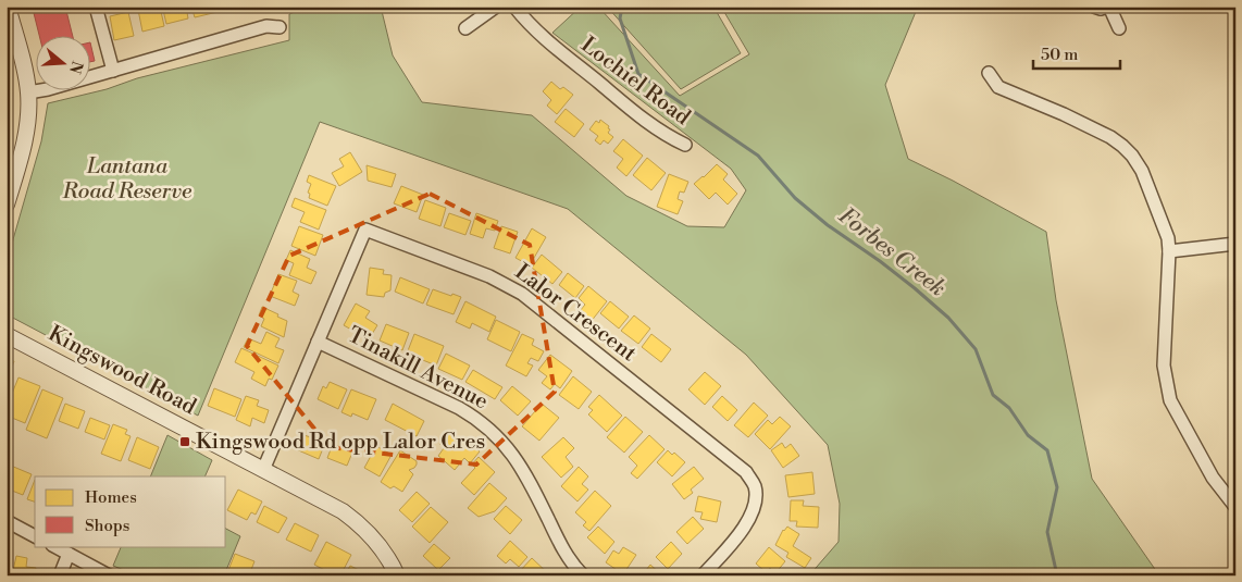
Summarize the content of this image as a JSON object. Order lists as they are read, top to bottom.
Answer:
{
  "streets": {
    "street": [
      "Lochiel Road",
      "Lalor Crescent",
      "Tinakill Avenue",
      "Kingswood Road"
    ]
  },
  "crossings": [
    ["Lalor Crescent", "Tinakill Avenue"],
    ["Lalor Crescent", "Kingswood Road"]
  ],
  "water": ["Forbes Creek"],
  "parks": ["Lantana Road Reserve"],
  "places": {
    "transit": ["Kingswood Rd opp Lalor Cres"]
  },
  "legend": ["Homes", "Shops"],
  "scale_bar": "50 m",
  "north": "right"
}
